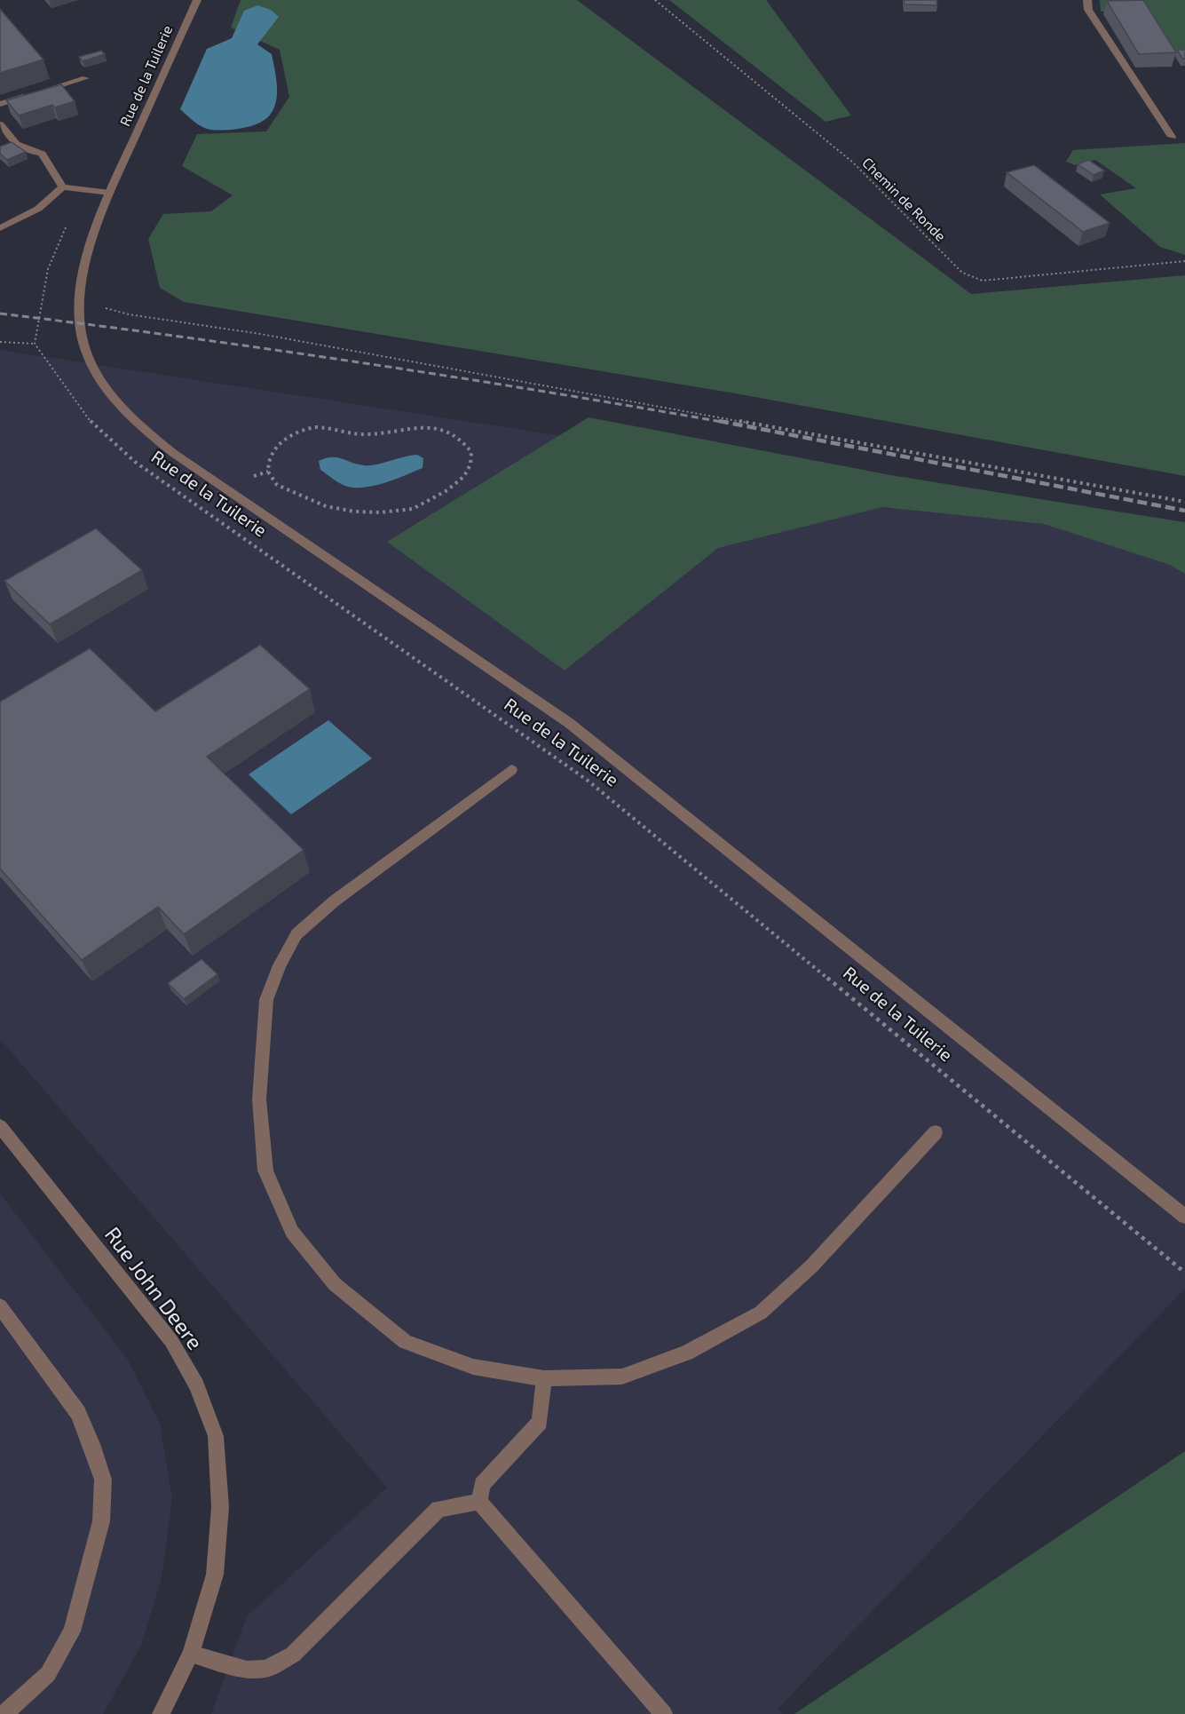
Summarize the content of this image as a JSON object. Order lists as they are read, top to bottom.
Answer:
{
  "streets": {
    "street": ["Rue de la Tuilerie", "Rue John Deere"],
    "path": ["Chemin de Ronde"]
  }
}
